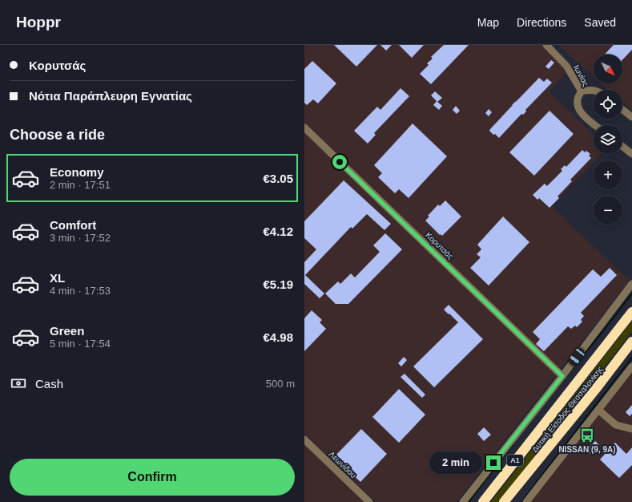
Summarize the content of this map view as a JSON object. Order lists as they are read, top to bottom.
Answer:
{
  "streets": {
    "highway": ["Δυτική Είσοδος Θεσσαλονίκης", "Α1"],
    "street": ["Ιωνίας", "Κορυτσάς", "Λεωνίδου"]
  },
  "places": {
    "bus stop": ["NISSAN (9, 9Α)"]
  },
  "north": "bottom right",
  "page": {
    "header": "Hoppr",
    "nav": ["Map", "Directions", "Saved"],
    "banner": ["Κορυτσάς", "Νότια Παράπλευρη Εγνατίας"],
    "map_buttons": ["+", "−"],
    "heading": "Choose a ride",
    "list": [
      {
        "name": "Economy",
        "note": "2 min · 17:51",
        "value": "€3.05"
      },
      {
        "name": "Comfort",
        "note": "3 min · 17:52",
        "value": "€4.12"
      },
      {
        "name": "XL",
        "note": "4 min · 17:53",
        "value": "€5.19"
      },
      {
        "name": "Green",
        "note": "5 min · 17:54",
        "value": "€4.98"
      }
    ],
    "pay": ["Cash", "500 m"],
    "bubble": "2 min",
    "buttons": "Confirm"
  }
}
